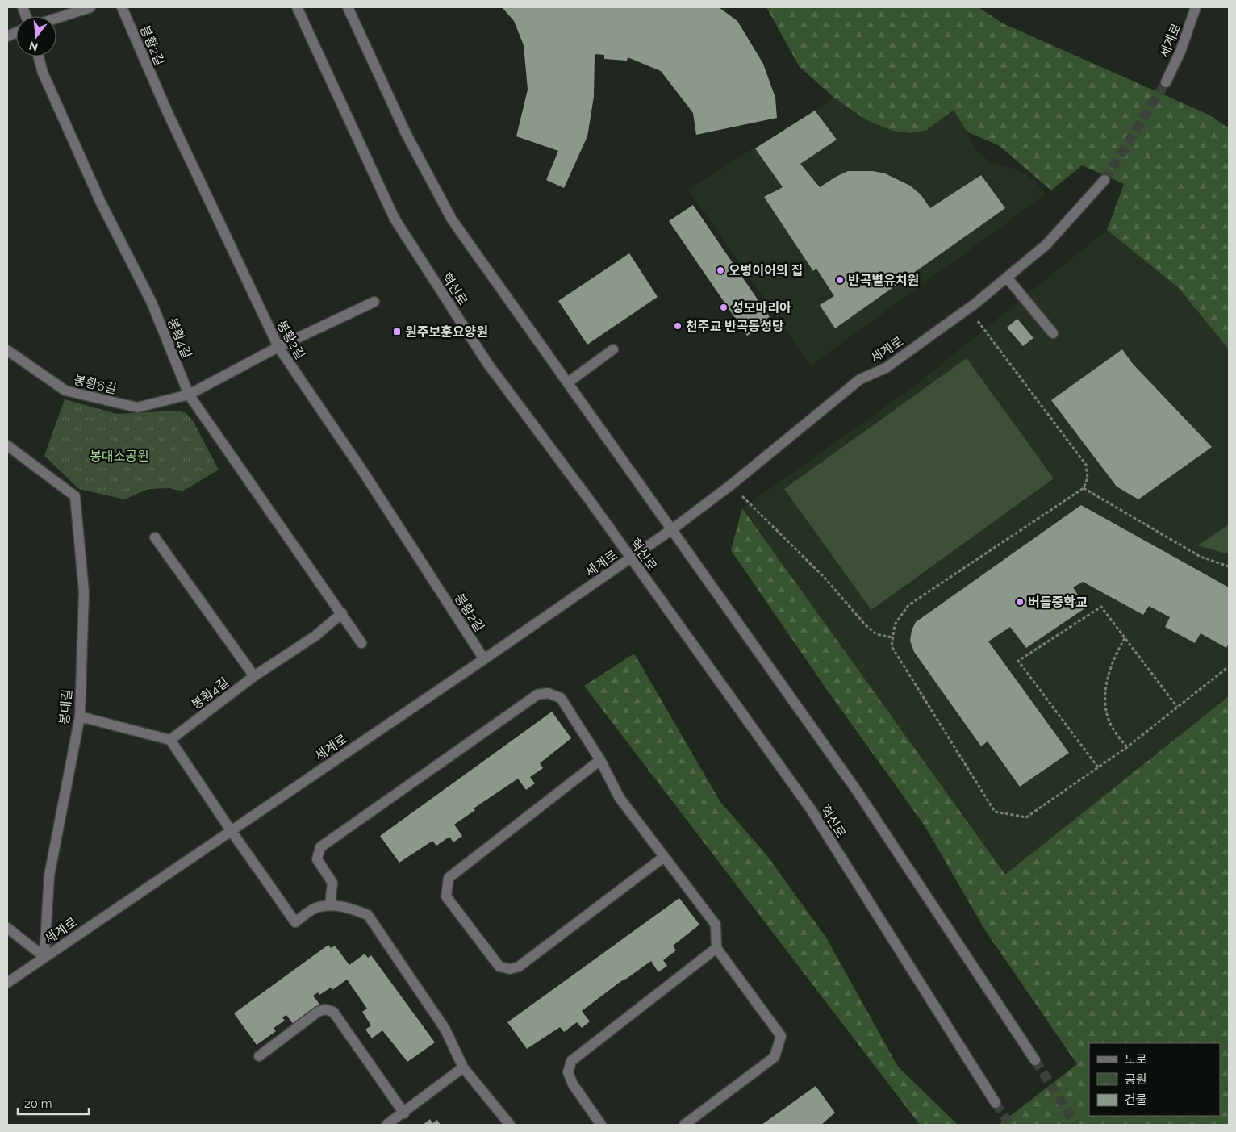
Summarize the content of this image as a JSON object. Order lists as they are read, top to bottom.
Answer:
{
  "streets": {
    "street": [
      "세계로",
      "봉황2길",
      "혁신로",
      "봉황4길",
      "봉황6길",
      "봉대길"
    ]
  },
  "crossings": [
    ["세계로", "봉황2길"],
    ["세계로", "혁신로"],
    ["세계로", "봉대길"],
    ["봉황2길", "봉황6길"],
    ["봉황4길", "봉황6길"]
  ],
  "parks": ["봉대소공원"],
  "places": {
    "other": [
      "오병이어의 집",
      "반곡별유치원",
      "성모마리아",
      "천주교 반곡동성당",
      "버들중학교"
    ],
    "transit": ["원주보훈요양원"]
  },
  "legend": ["도로", "공원", "건물"],
  "scale_bar": "20 m",
  "north": "bottom"
}
